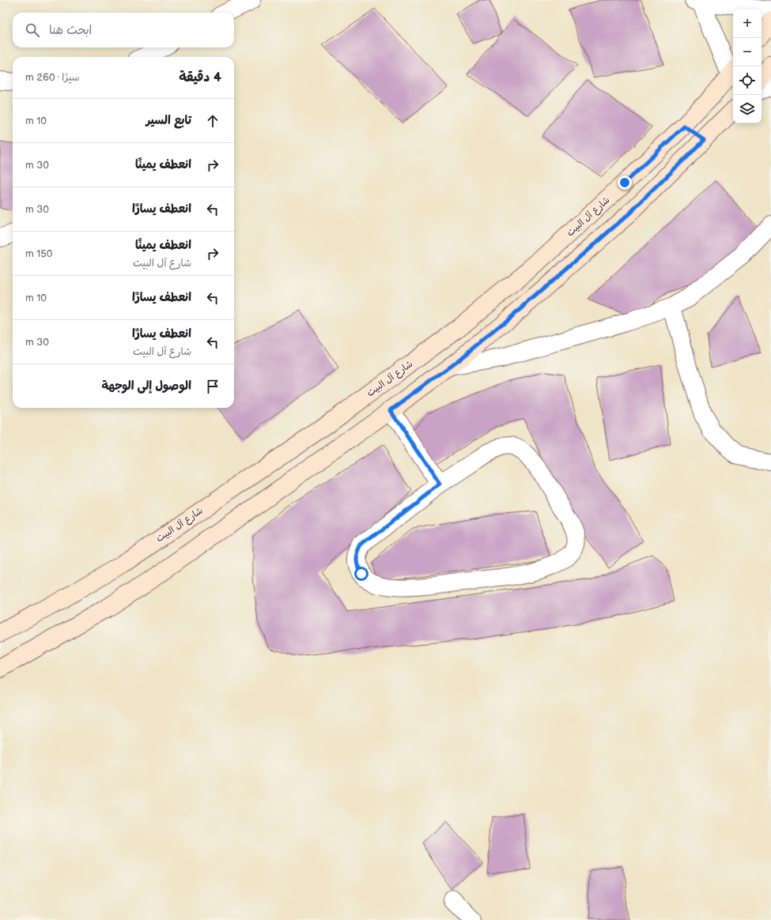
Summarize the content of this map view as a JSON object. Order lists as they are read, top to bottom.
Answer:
{
  "streets": {
    "street": ["شارع آل البيت"]
  },
  "page": {
    "map_buttons": ["+", "−"],
    "search": "ابحث هنا",
    "heading": ["4 دقيقة", "سيرًا · 260 m"],
    "list": [
      ["تابع السير", "10 m"],
      ["انعطف يمينًا", "30 m"],
      ["انعطف يسارًا", "30 m"],
      ["انعطف يمينًا", "شارع آل البيت", "150 m"],
      ["انعطف يسارًا", "10 m"],
      ["انعطف يسارًا", "شارع آل البيت", "30 m"],
      "الوصول إلى الوجهة"
    ]
  }
}
